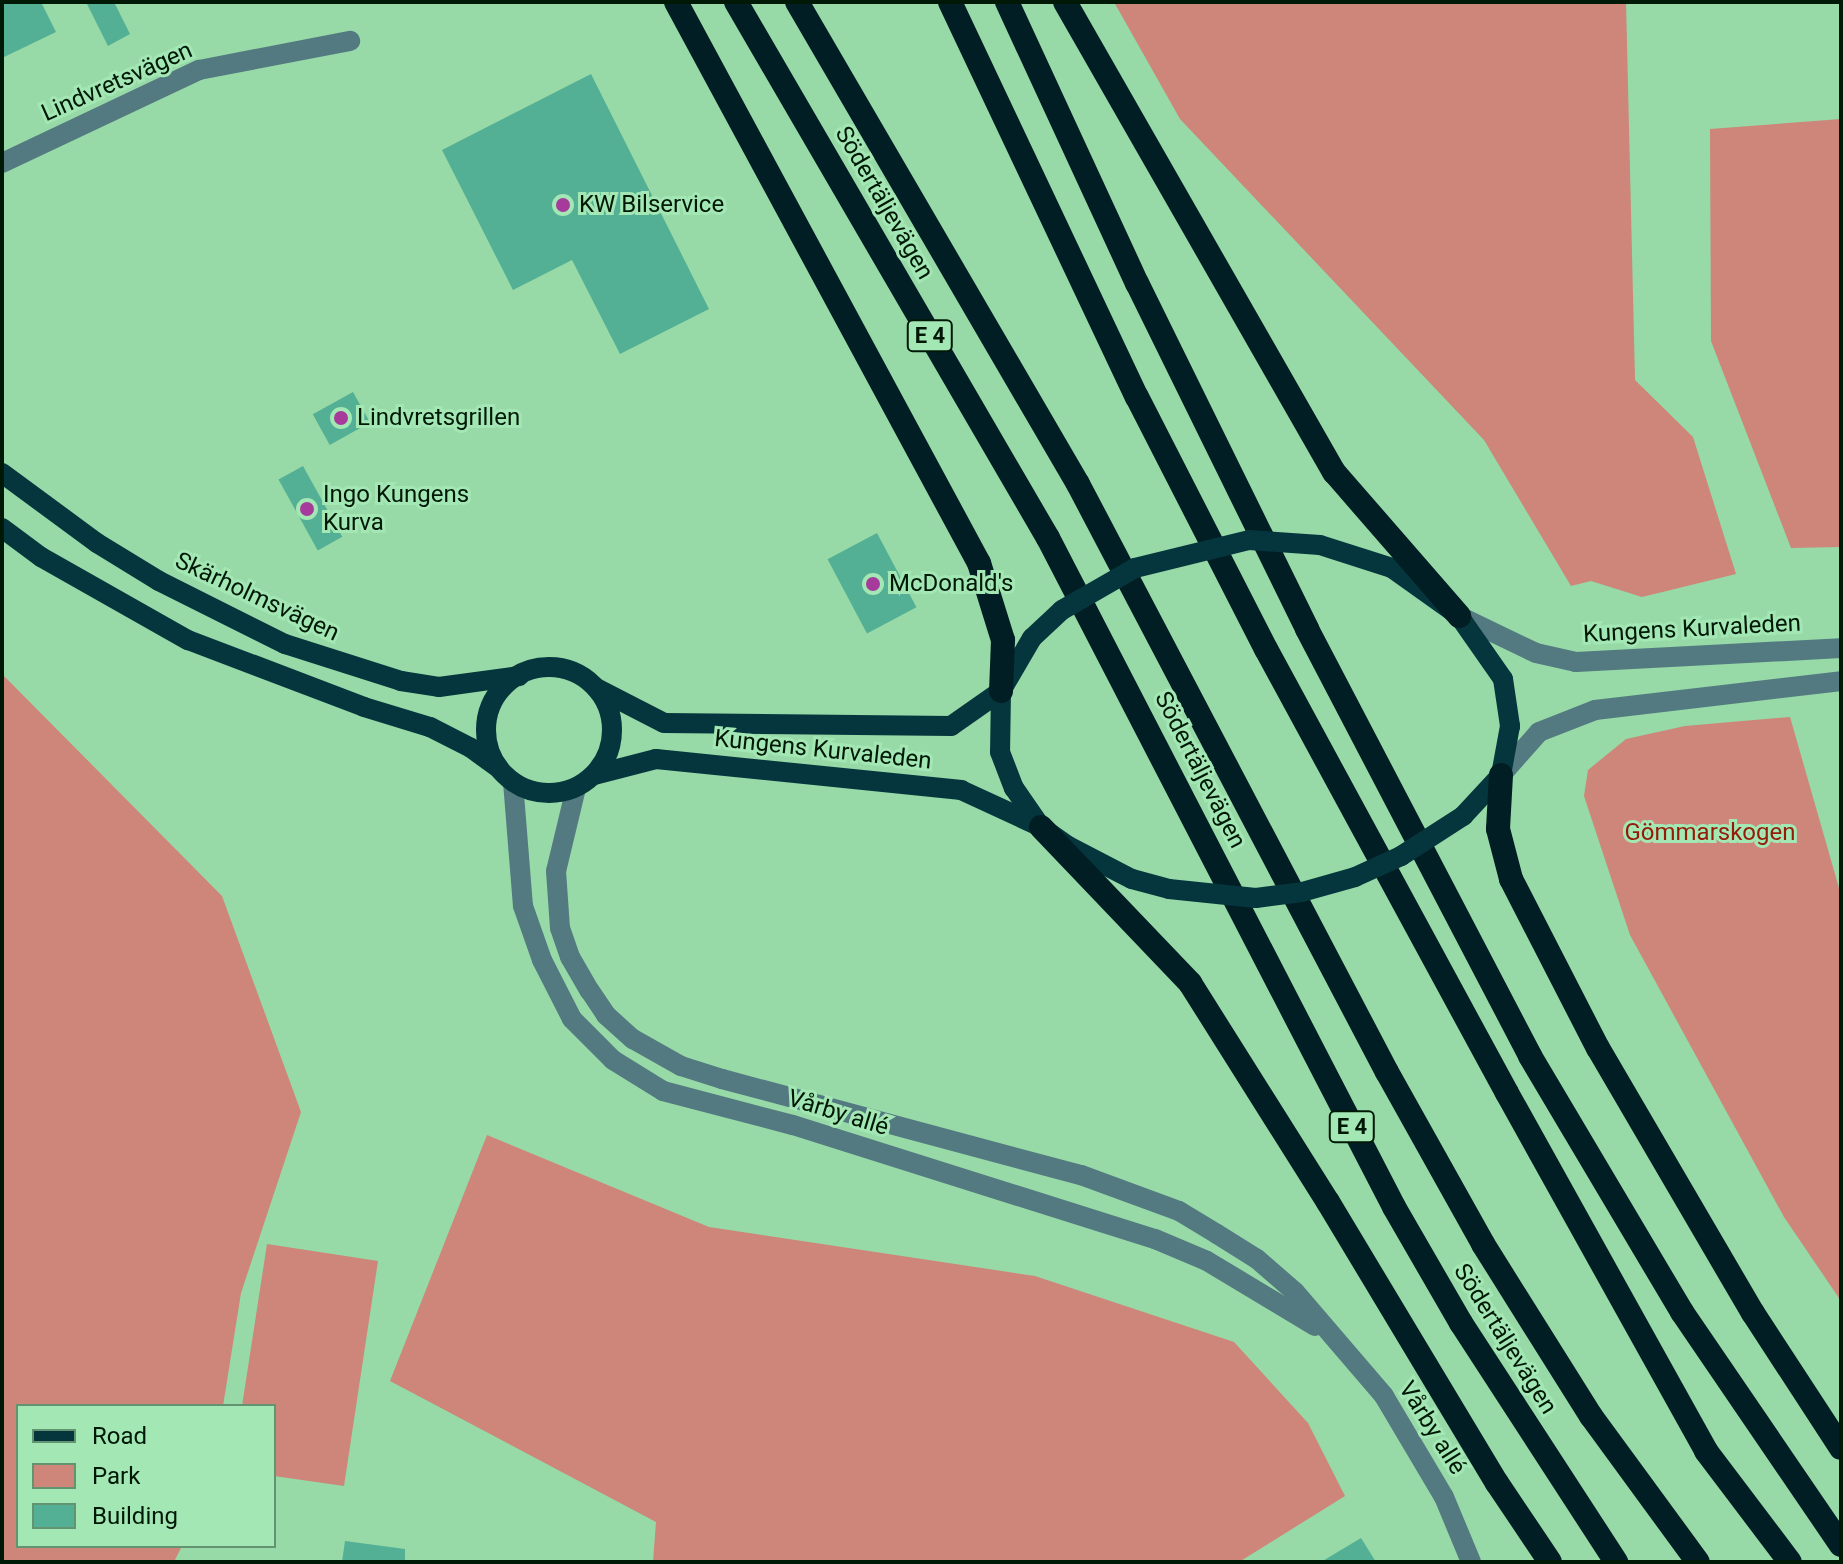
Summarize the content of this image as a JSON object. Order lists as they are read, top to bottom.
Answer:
{
  "streets": {
    "highway": ["Södertäljevägen", "E 4"],
    "main road": ["Skärholmsvägen", "Kungens Kurvaleden"],
    "street": ["Lindvretsvägen", "Vårby allé"]
  },
  "crossings": [
    ["Skärholmsvägen", "Kungens Kurvaleden"],
    ["Skärholmsvägen", "Vårby allé"],
    ["Kungens Kurvaleden", "Vårby allé"]
  ],
  "parks": ["Gömmarskogen"],
  "places": [
    "KW Bilservice",
    "Lindvretsgrillen",
    "Ingo Kungens Kurva",
    "McDonald's"
  ],
  "legend": ["Road", "Park", "Building"]
}
